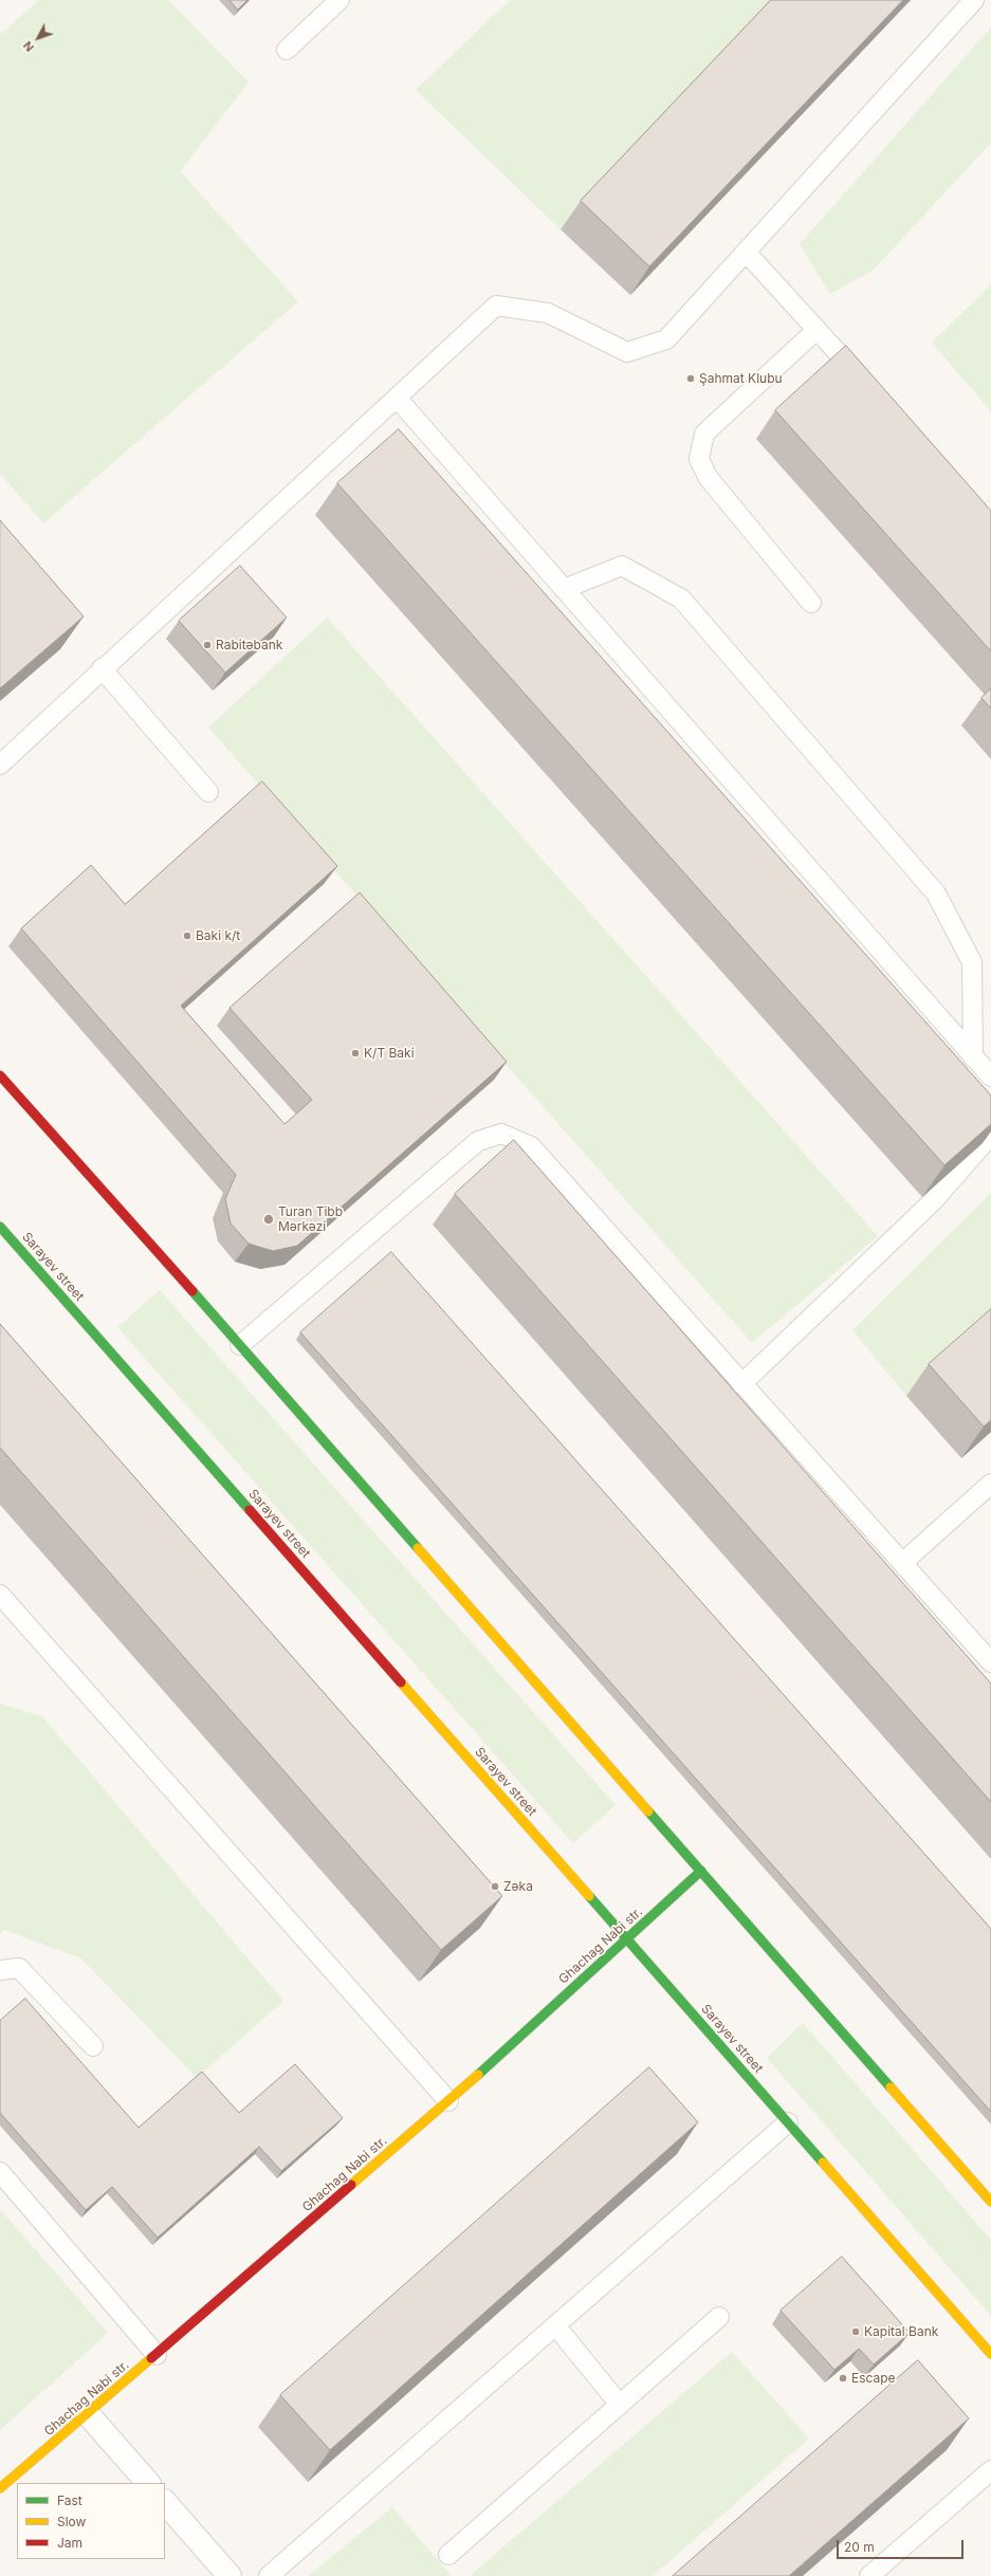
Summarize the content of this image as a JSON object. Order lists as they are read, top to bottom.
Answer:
{
  "streets": {
    "street": ["Sarayev street", "Ghachag Nabi str."]
  },
  "crossings": [
    ["Sarayev street", "Ghachag Nabi str."]
  ],
  "places": [
    "Şahmat Klubu",
    "Rabitəbank",
    "Baki k/t",
    "K/T Baki",
    "Turan Tibb Mərkəzi",
    "Zəka",
    "Kapital Bank",
    "Escape"
  ],
  "legend": ["Fast", "Slow", "Jam"],
  "scale_bar": "20 m",
  "north": "bottom left"
}
